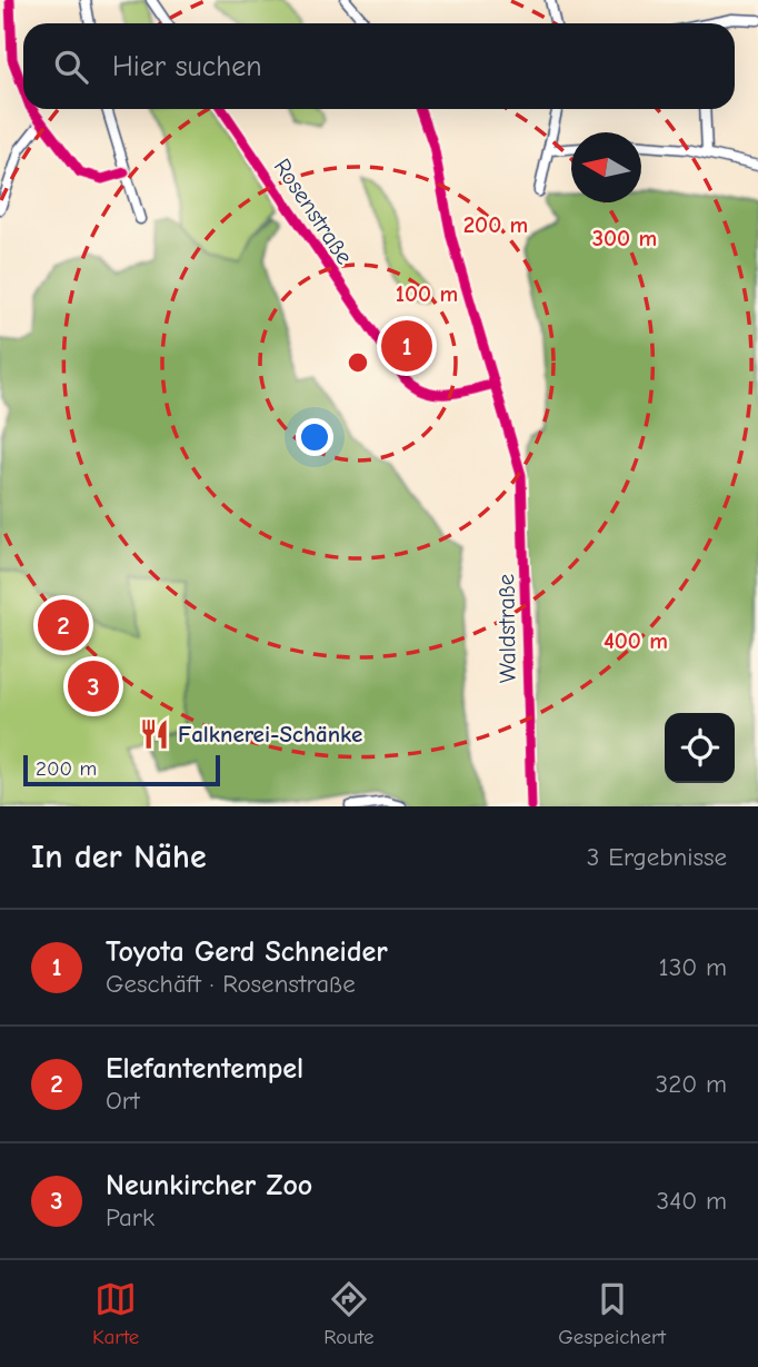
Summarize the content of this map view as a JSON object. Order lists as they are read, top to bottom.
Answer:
{
  "streets": {
    "street": ["Rosenstraße", "Waldstraße"]
  },
  "crossings": [
    ["Rosenstraße", "Waldstraße"]
  ],
  "places": {
    "restaurant": ["Falknerei-Schänke"]
  },
  "scale_bar": "200 m",
  "north": "left",
  "page": {
    "search": "Hier suchen",
    "pins": ["1", "2", "3"],
    "scale": "200 m",
    "heading": ["In der Nähe", "3 Ergebnisse"],
    "list": [
      {
        "mark": "1",
        "name": "Toyota Gerd Schneider",
        "note": "Geschäft · Rosenstraße",
        "value": "130 m"
      },
      {
        "mark": "2",
        "name": "Elefantentempel",
        "note": "Ort",
        "value": "320 m"
      },
      {
        "mark": "3",
        "name": "Neunkircher Zoo",
        "note": "Park",
        "value": "340 m"
      }
    ],
    "nav": ["Karte", "Route", "Gespeichert"]
  },
  "rings": [
    "200 m",
    "300 m",
    "100 m",
    "400 m"
  ]
}
